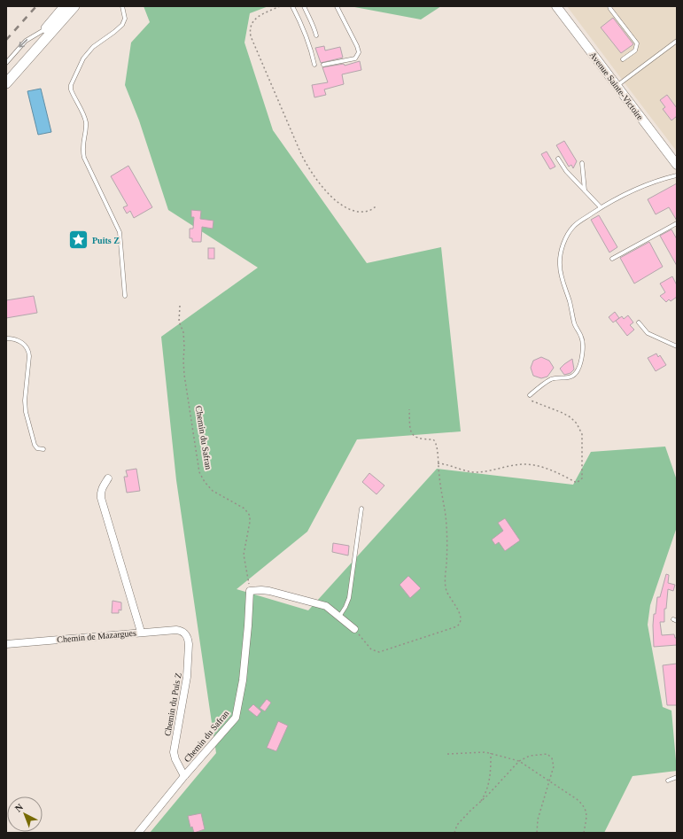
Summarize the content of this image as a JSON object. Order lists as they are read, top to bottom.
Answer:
{
  "streets": {
    "street": [
      "Avenue Sainte-Victoire",
      "Chemin du Safran",
      "Chemin de Mazargues",
      "Chemin du Puis Z"
    ]
  },
  "crossings": [
    ["Chemin du Safran", "Chemin du Puis Z"],
    ["Chemin de Mazargues", "Chemin du Puis Z"]
  ],
  "places": {
    "place": ["Puits Z"]
  },
  "north": "top left"
}
